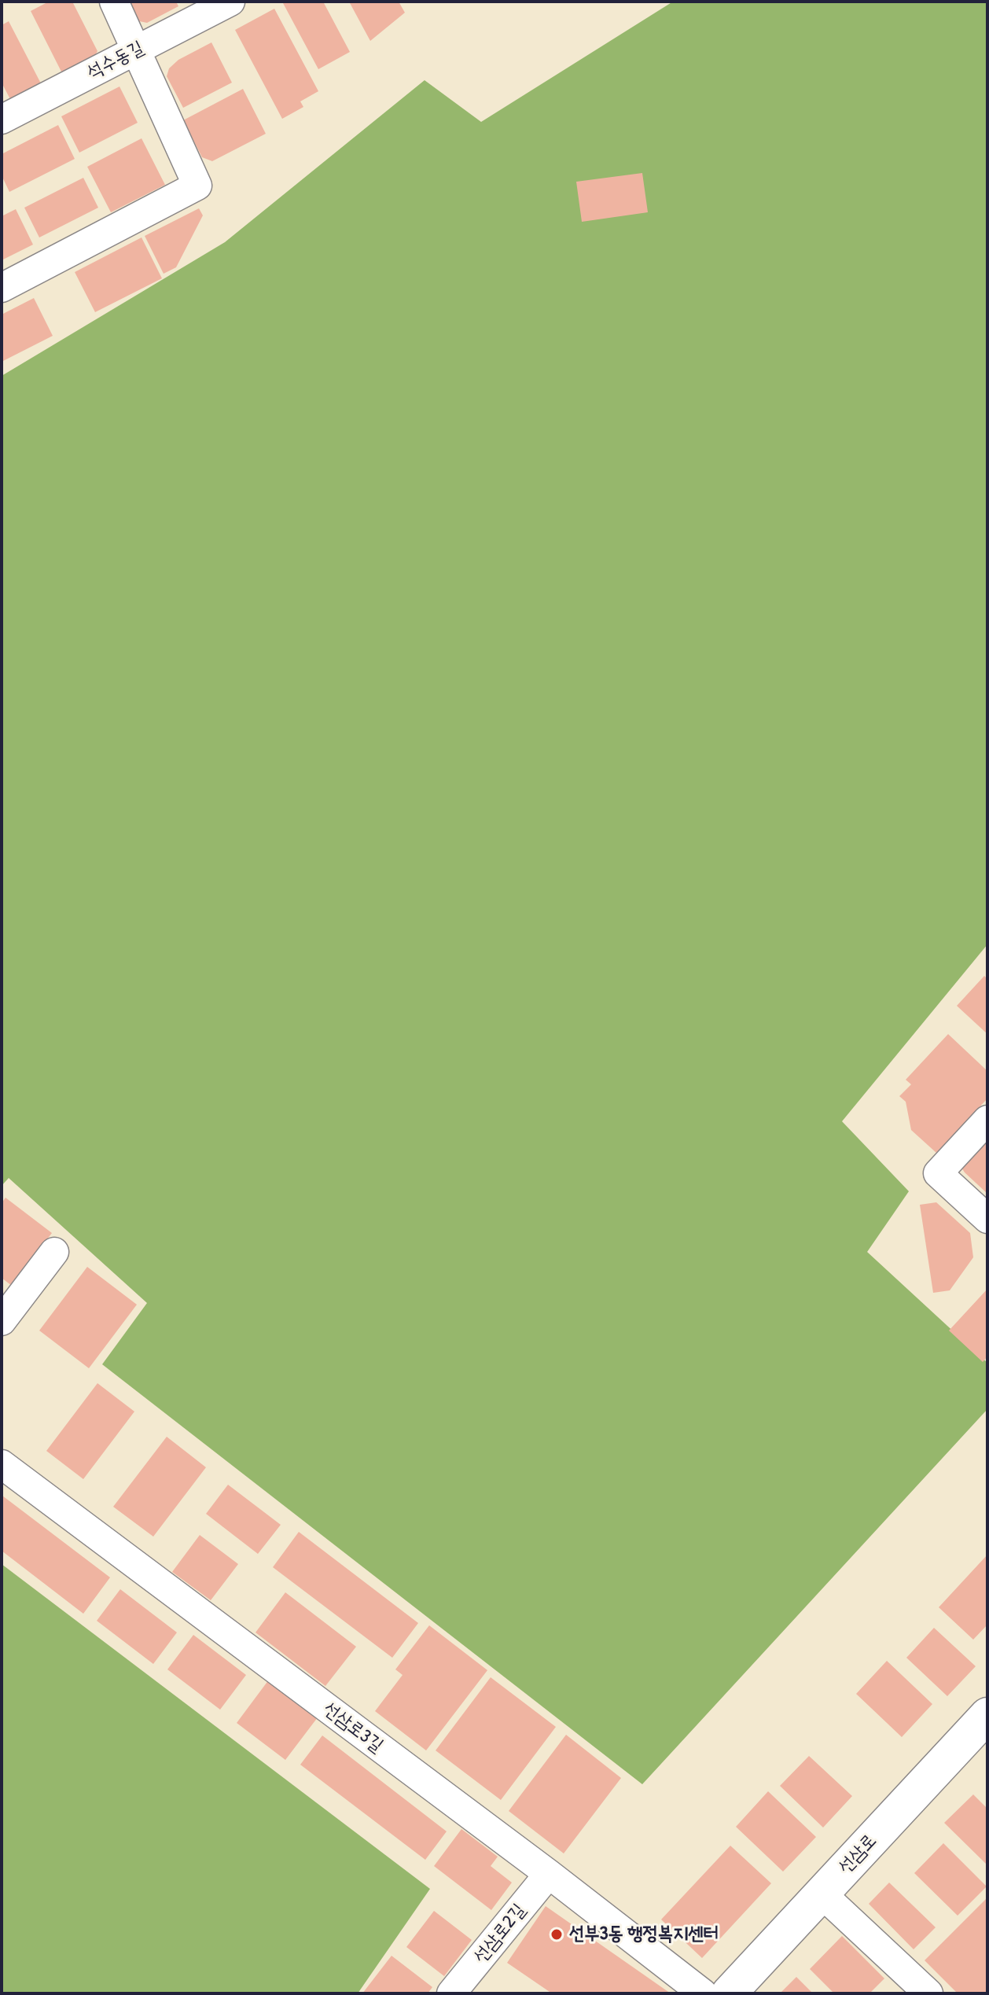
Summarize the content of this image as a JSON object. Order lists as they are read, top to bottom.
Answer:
{
  "streets": {
    "street": [
      "석수동길",
      "선삼로3길",
      "선삼로",
      "선삼로2길"
    ]
  },
  "crossings": [
    ["선삼로3길", "선삼로2길"]
  ],
  "places": ["선부3동 행정복지센터"]
}
